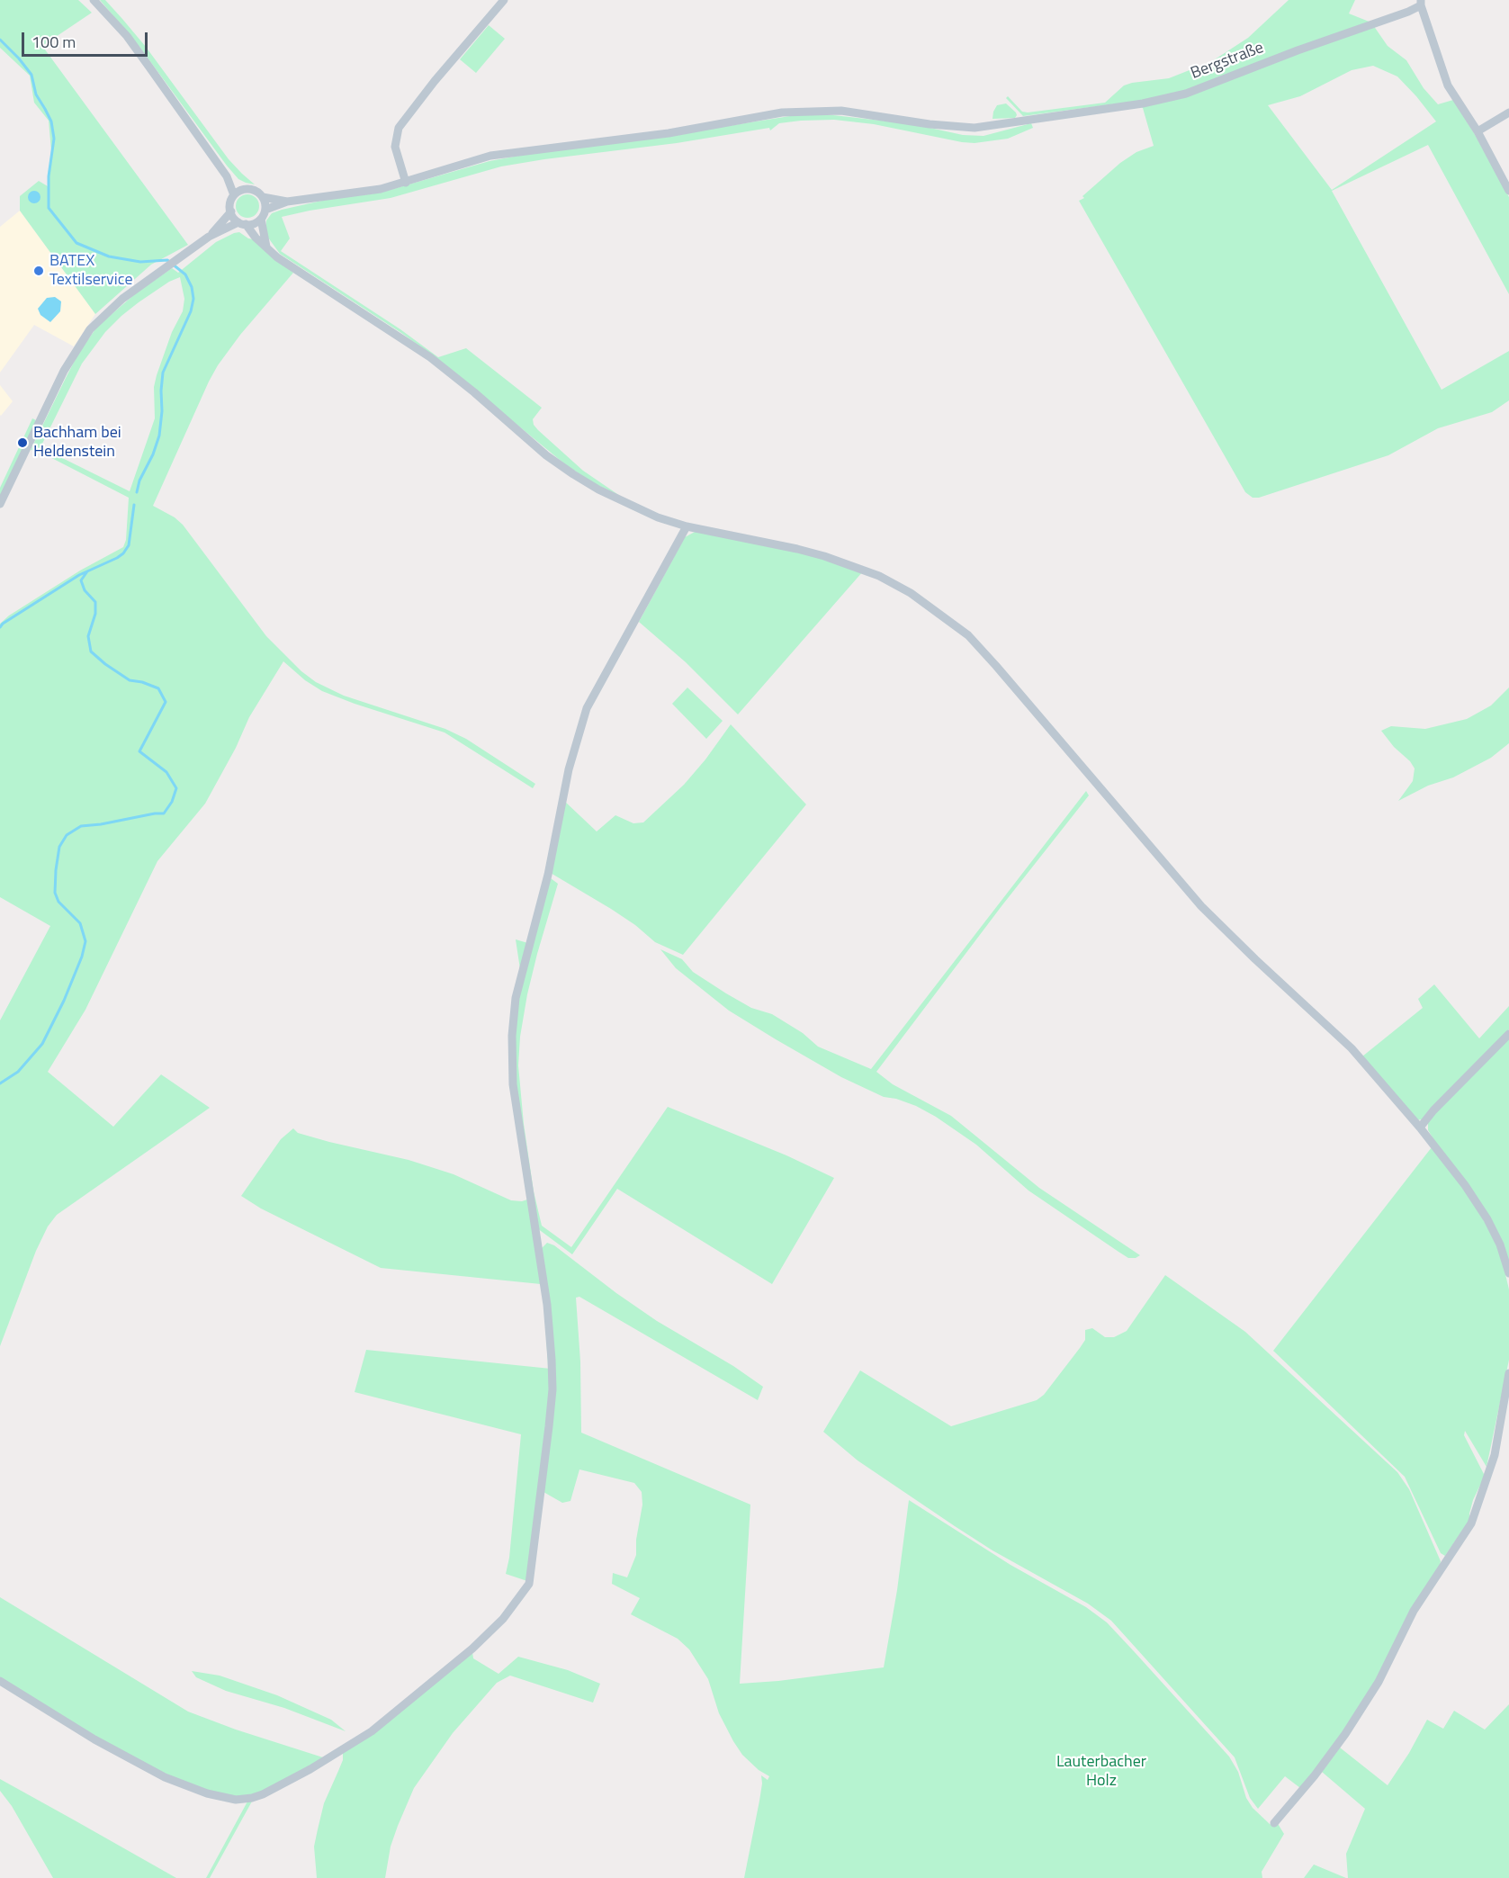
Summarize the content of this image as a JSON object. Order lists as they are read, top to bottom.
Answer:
{
  "streets": {
    "street": ["Bergstraße"]
  },
  "parks": ["Lauterbacher Holz"],
  "places": ["BATEX Textilservice", "Bachham bei Heldenstein"],
  "scale_bar": "100 m"
}
